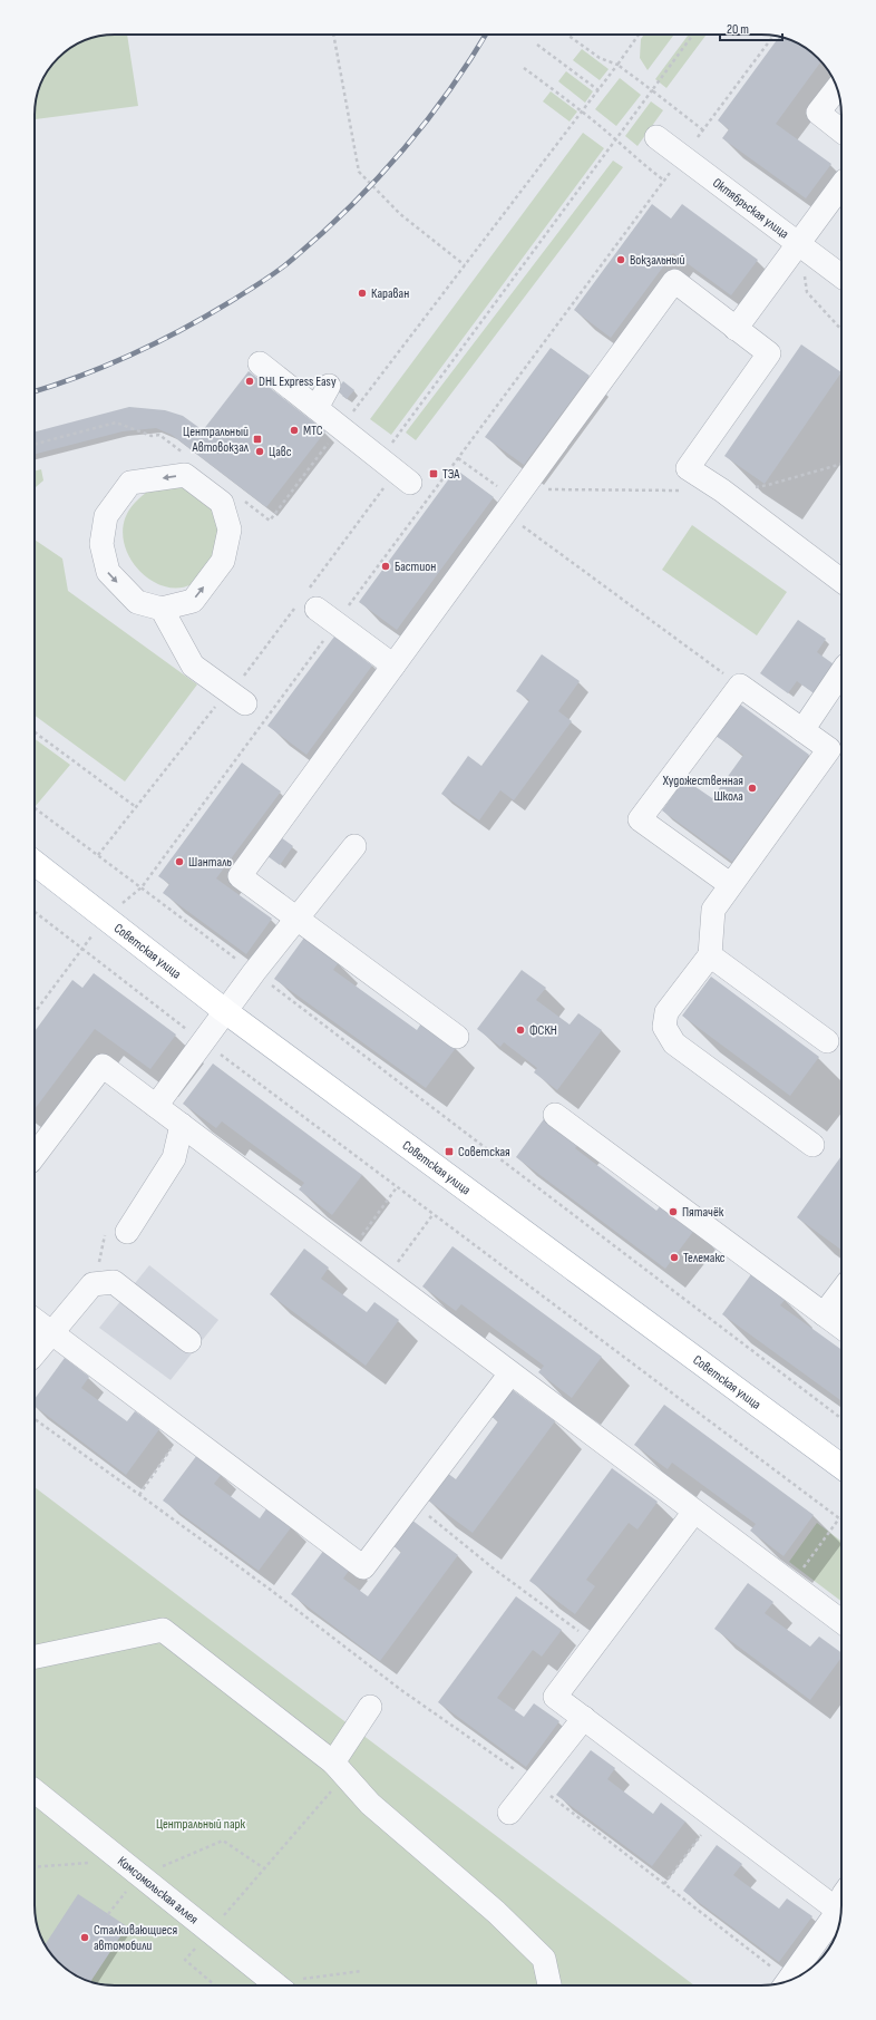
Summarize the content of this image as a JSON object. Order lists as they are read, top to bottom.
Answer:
{
  "streets": {
    "main road": ["Советская улица"],
    "street": ["Октябрьская улица", "Комсомольская аллея"]
  },
  "parks": ["Центральный парк"],
  "places": {
    "other": [
      "Вокзальный",
      "Караван",
      "DHL Express Easy",
      "МТС",
      "Цавс",
      "Бастион",
      "Художественная Школа",
      "Шанталь",
      "ФСКН",
      "Пятачёк",
      "Телемакс",
      "Сталкивающиеся автомобили"
    ],
    "transit": ["Центральный Автовокзал", "ТЭА", "Советская"]
  },
  "scale_bar": "20 m"
}
